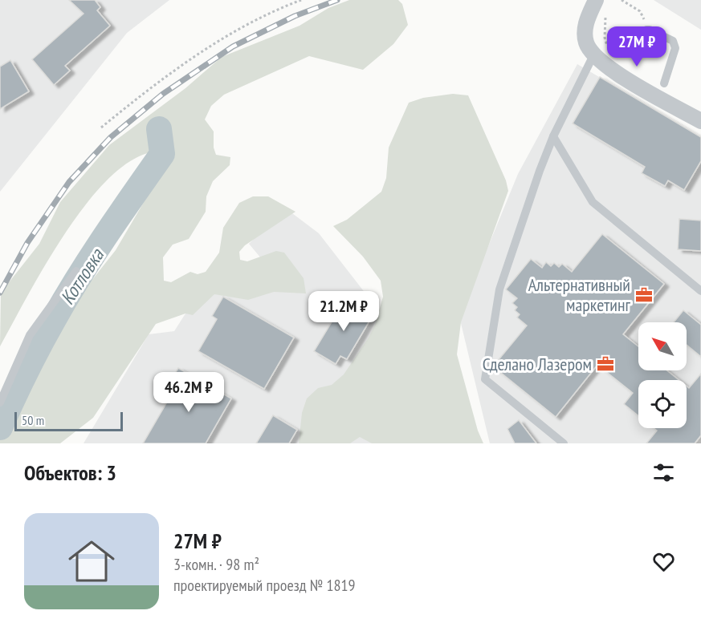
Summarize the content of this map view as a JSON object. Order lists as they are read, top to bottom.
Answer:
{
  "water": ["Котловка"],
  "places": {
    "office": ["Альтернативный маркетинг", "Сделано Лазером"]
  },
  "scale_bar": "50 m",
  "north": "top left",
  "page": {
    "price": ["27M ₽", "21.2M ₽", "46.2M ₽"],
    "scale": "50 m",
    "heading": "Объектов: 3",
    "list": [
      {
        "name": "27M ₽",
        "note": "3-комн. · 98 m² · проектируемый проезд № 1819"
      }
    ]
  }
}
